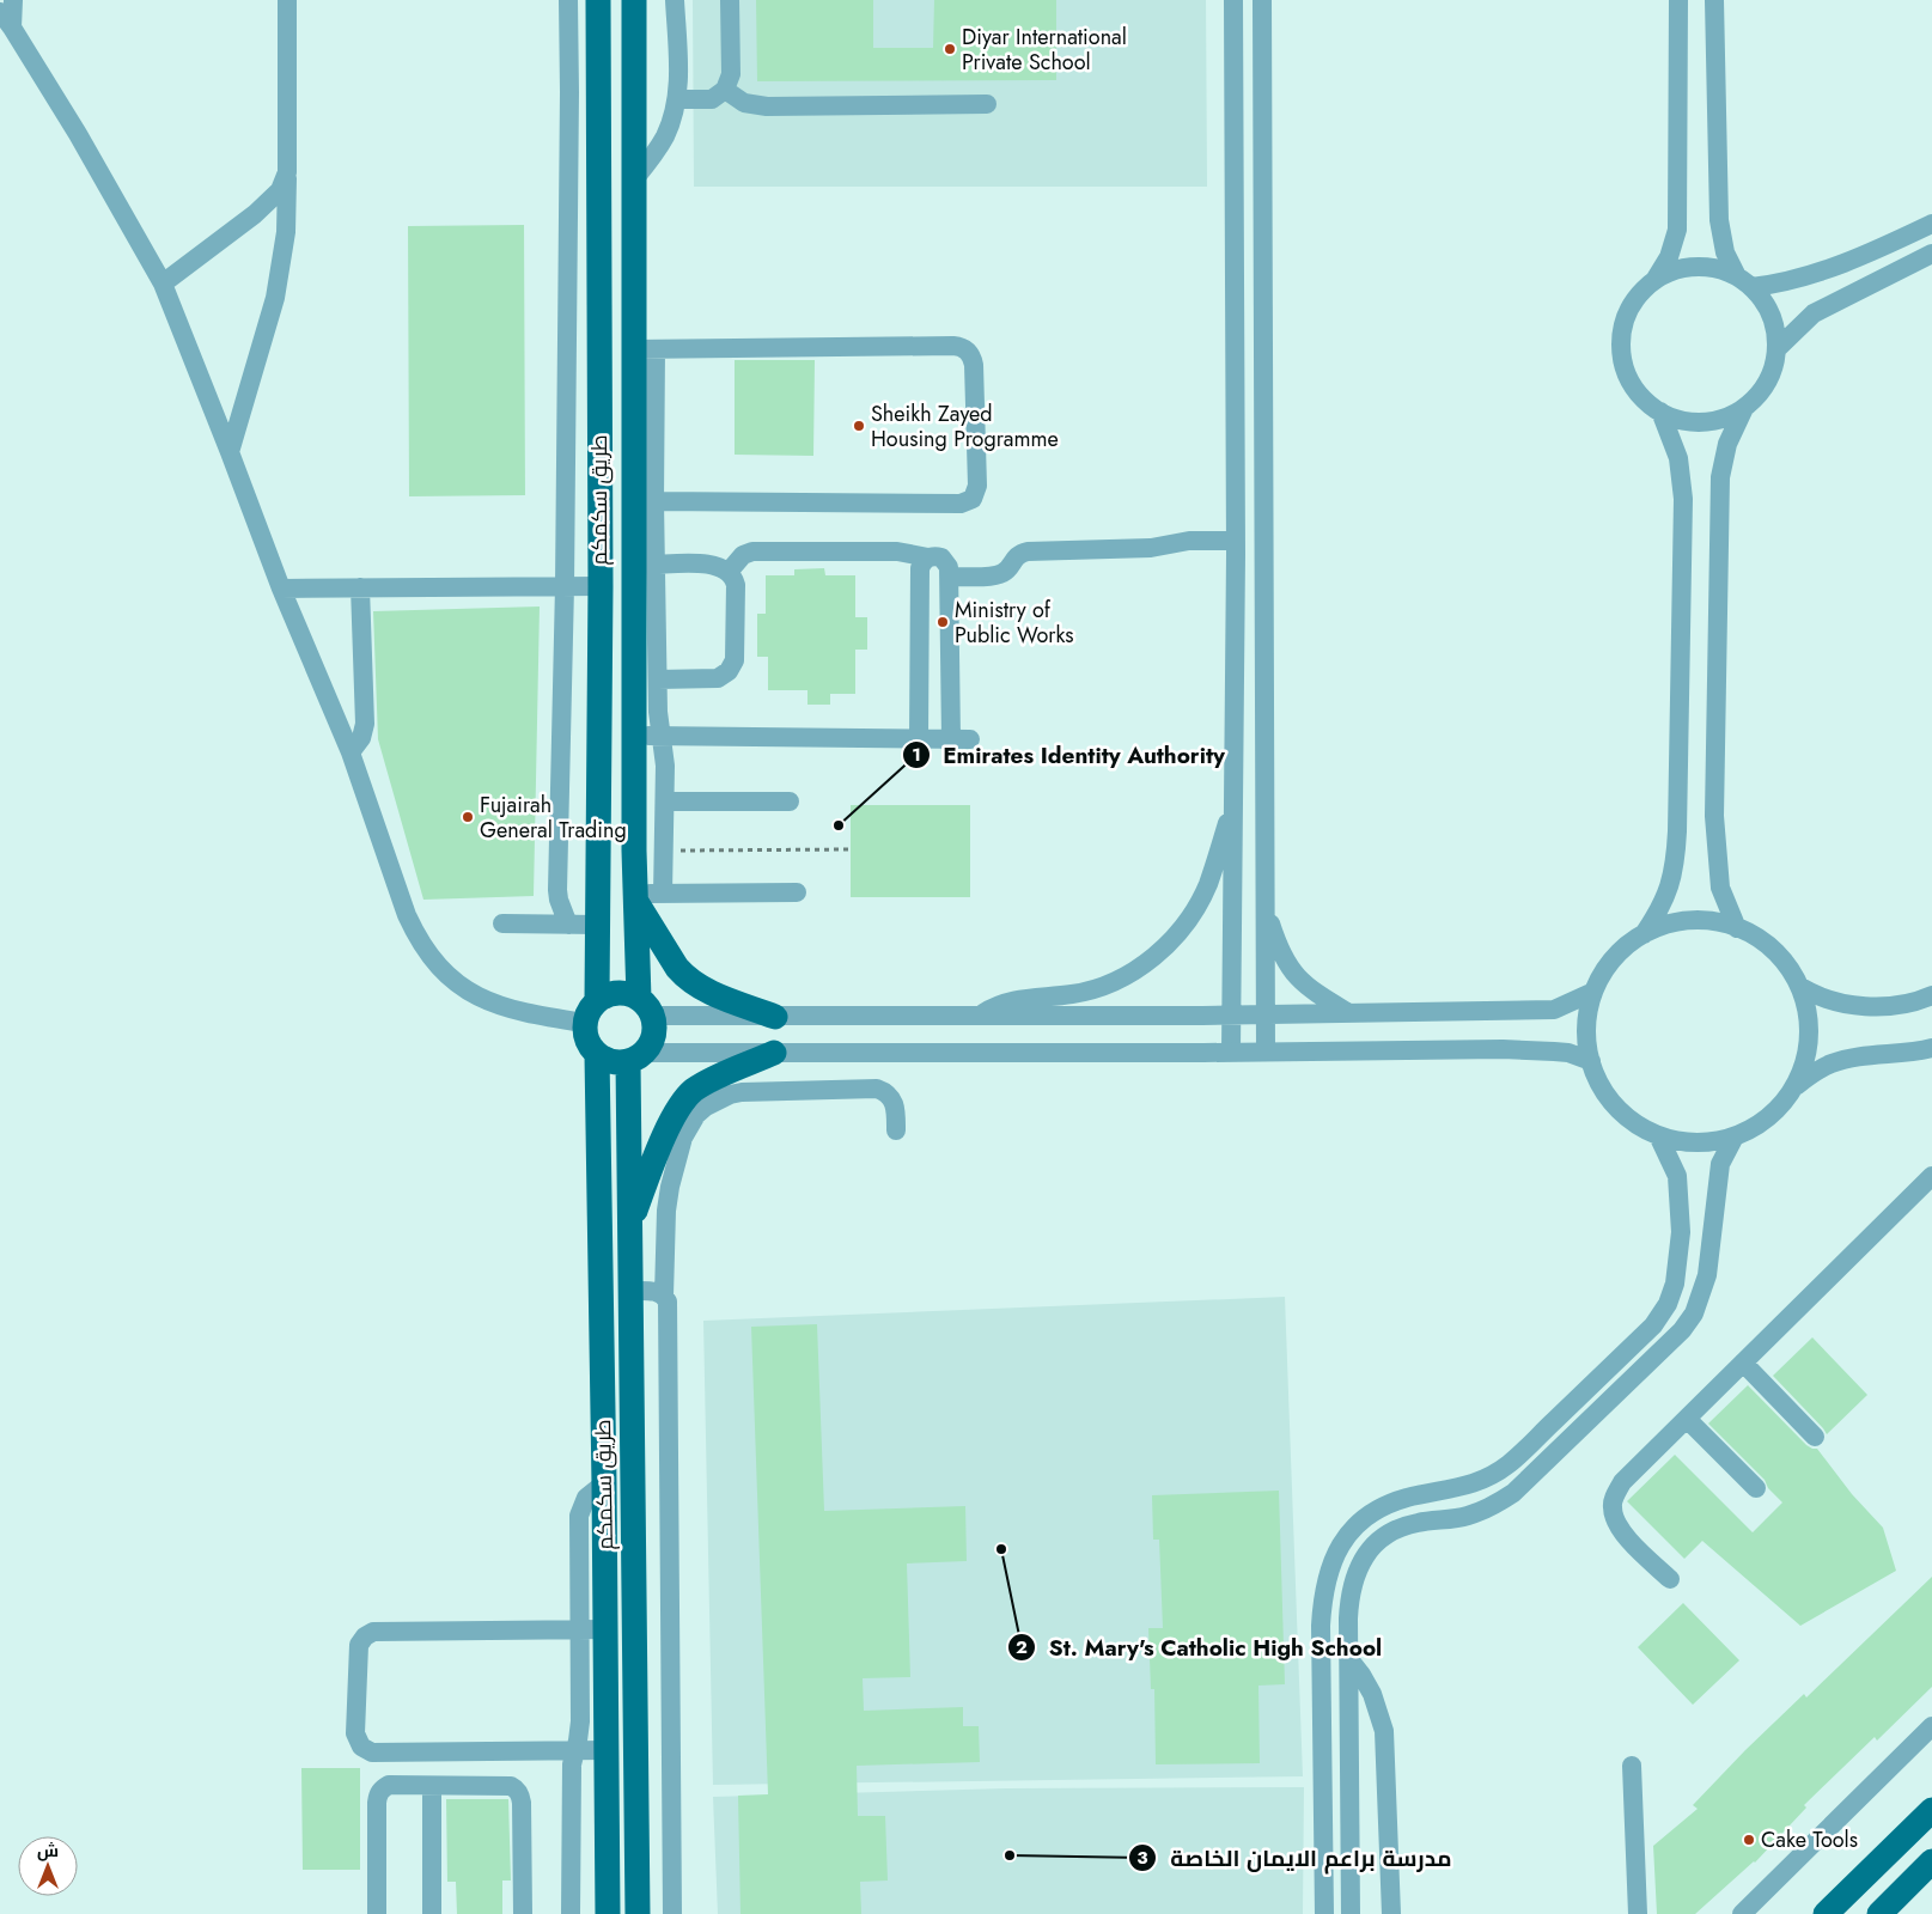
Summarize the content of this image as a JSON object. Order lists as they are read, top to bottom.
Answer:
{
  "streets": {
    "main road": ["طريق سكمكم"]
  },
  "places": [
    "Diyar International Private School",
    "Sheikh Zayed Housing Programme",
    "Ministry of Public Works",
    "Fujairah General Trading",
    "Emirates Identity Authority",
    "St. Mary's Catholic High School",
    "Cake Tools",
    "مدرسة براعم الايمان الخاصة"
  ],
  "north": "top"
}
